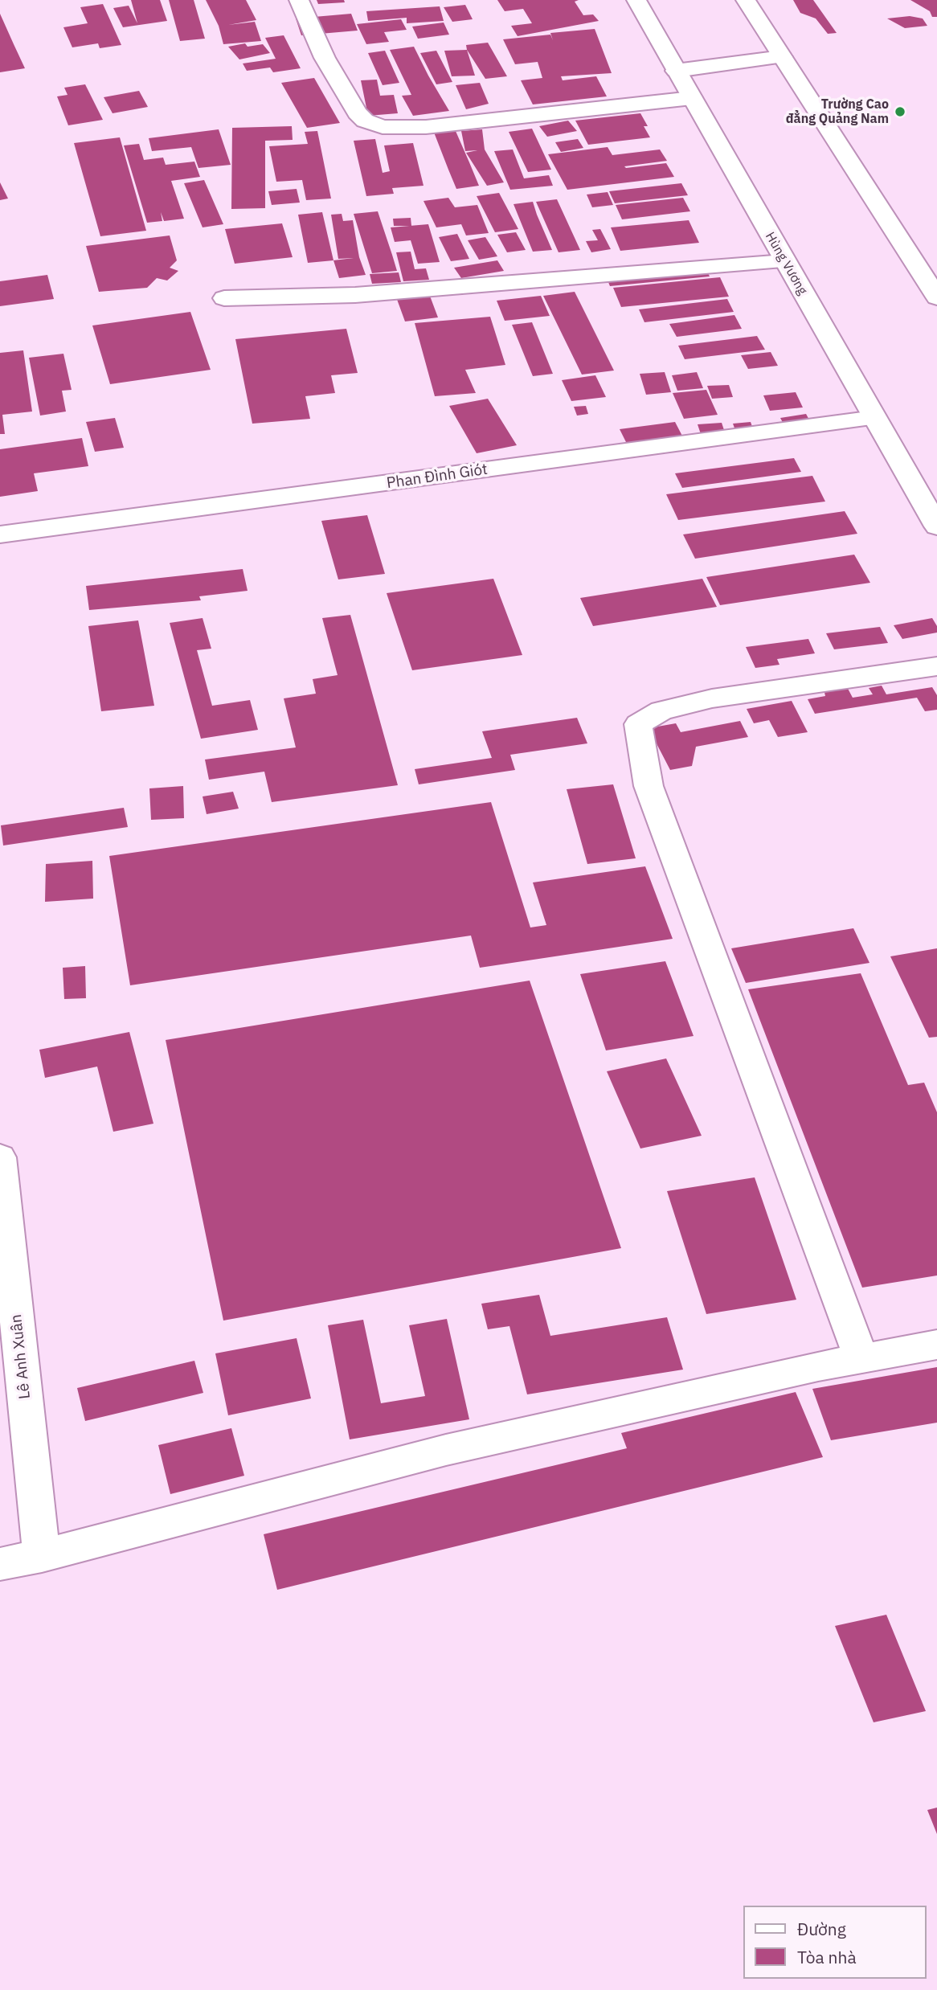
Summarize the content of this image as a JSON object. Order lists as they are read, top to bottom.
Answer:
{
  "streets": {
    "street": ["Hùng Vương", "Phan Đình Giót", "Lê Anh Xuân"]
  },
  "crossings": [
    ["Hùng Vương", "Phan Đình Giót"]
  ],
  "places": ["Trường Cao đẳng Quảng Nam"],
  "legend": ["Đường", "Tòa nhà"]
}
